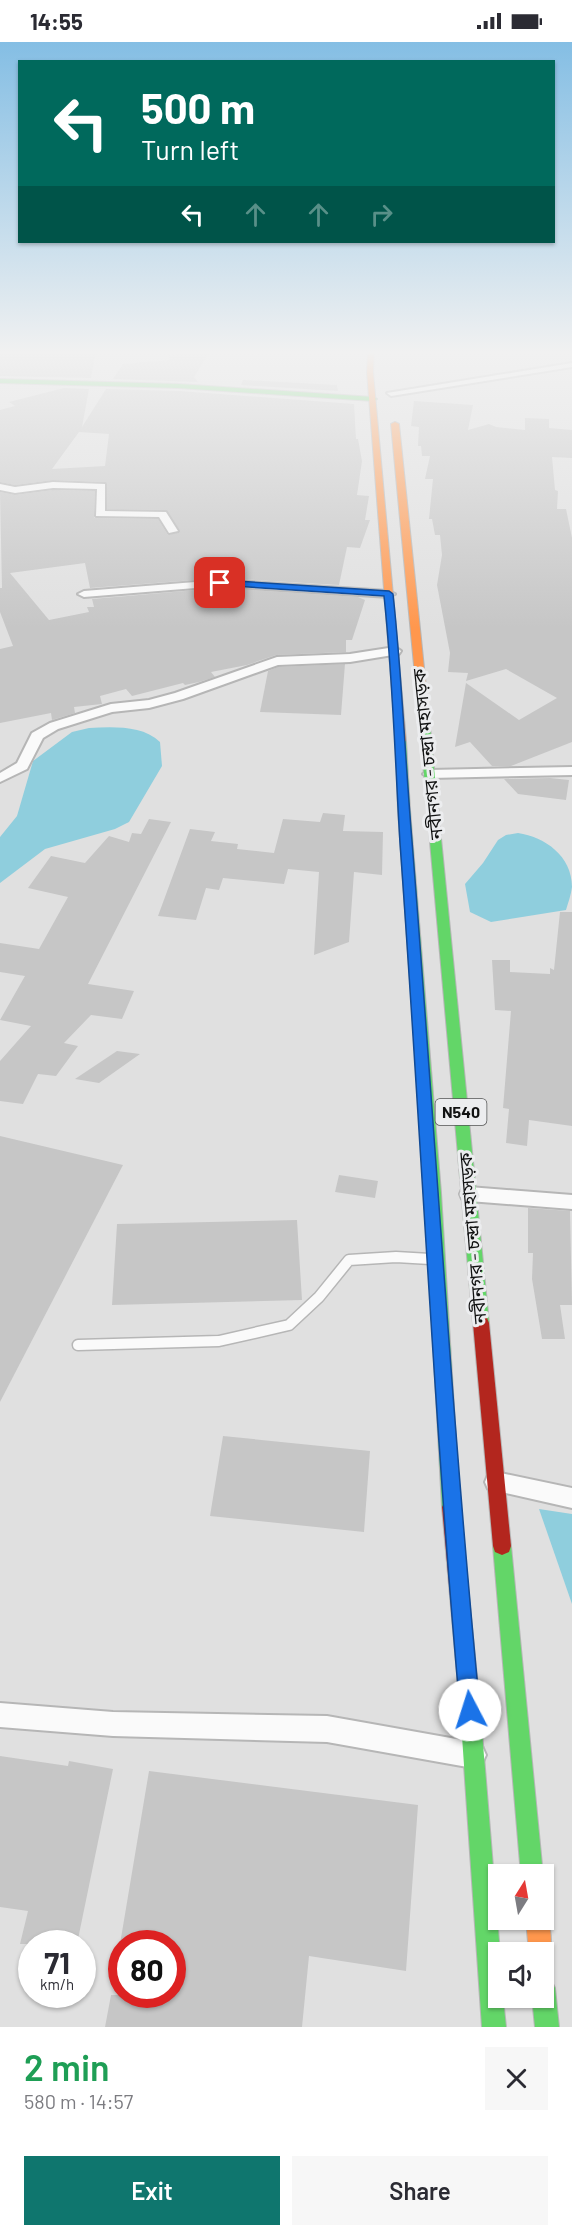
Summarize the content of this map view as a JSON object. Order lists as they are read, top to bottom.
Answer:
{
  "streets": {
    "main road": ["নবীনগর - চন্দ্রা মহাসড়ক", "N540"]
  },
  "north": "top",
  "page": {
    "status": "14:55",
    "turn": ["500 m", "Turn left"],
    "speed": "71 km/h",
    "limit": "80",
    "heading": ["2 min", "580 m · 14:57"],
    "buttons": ["Exit", "Share"]
  }
}
